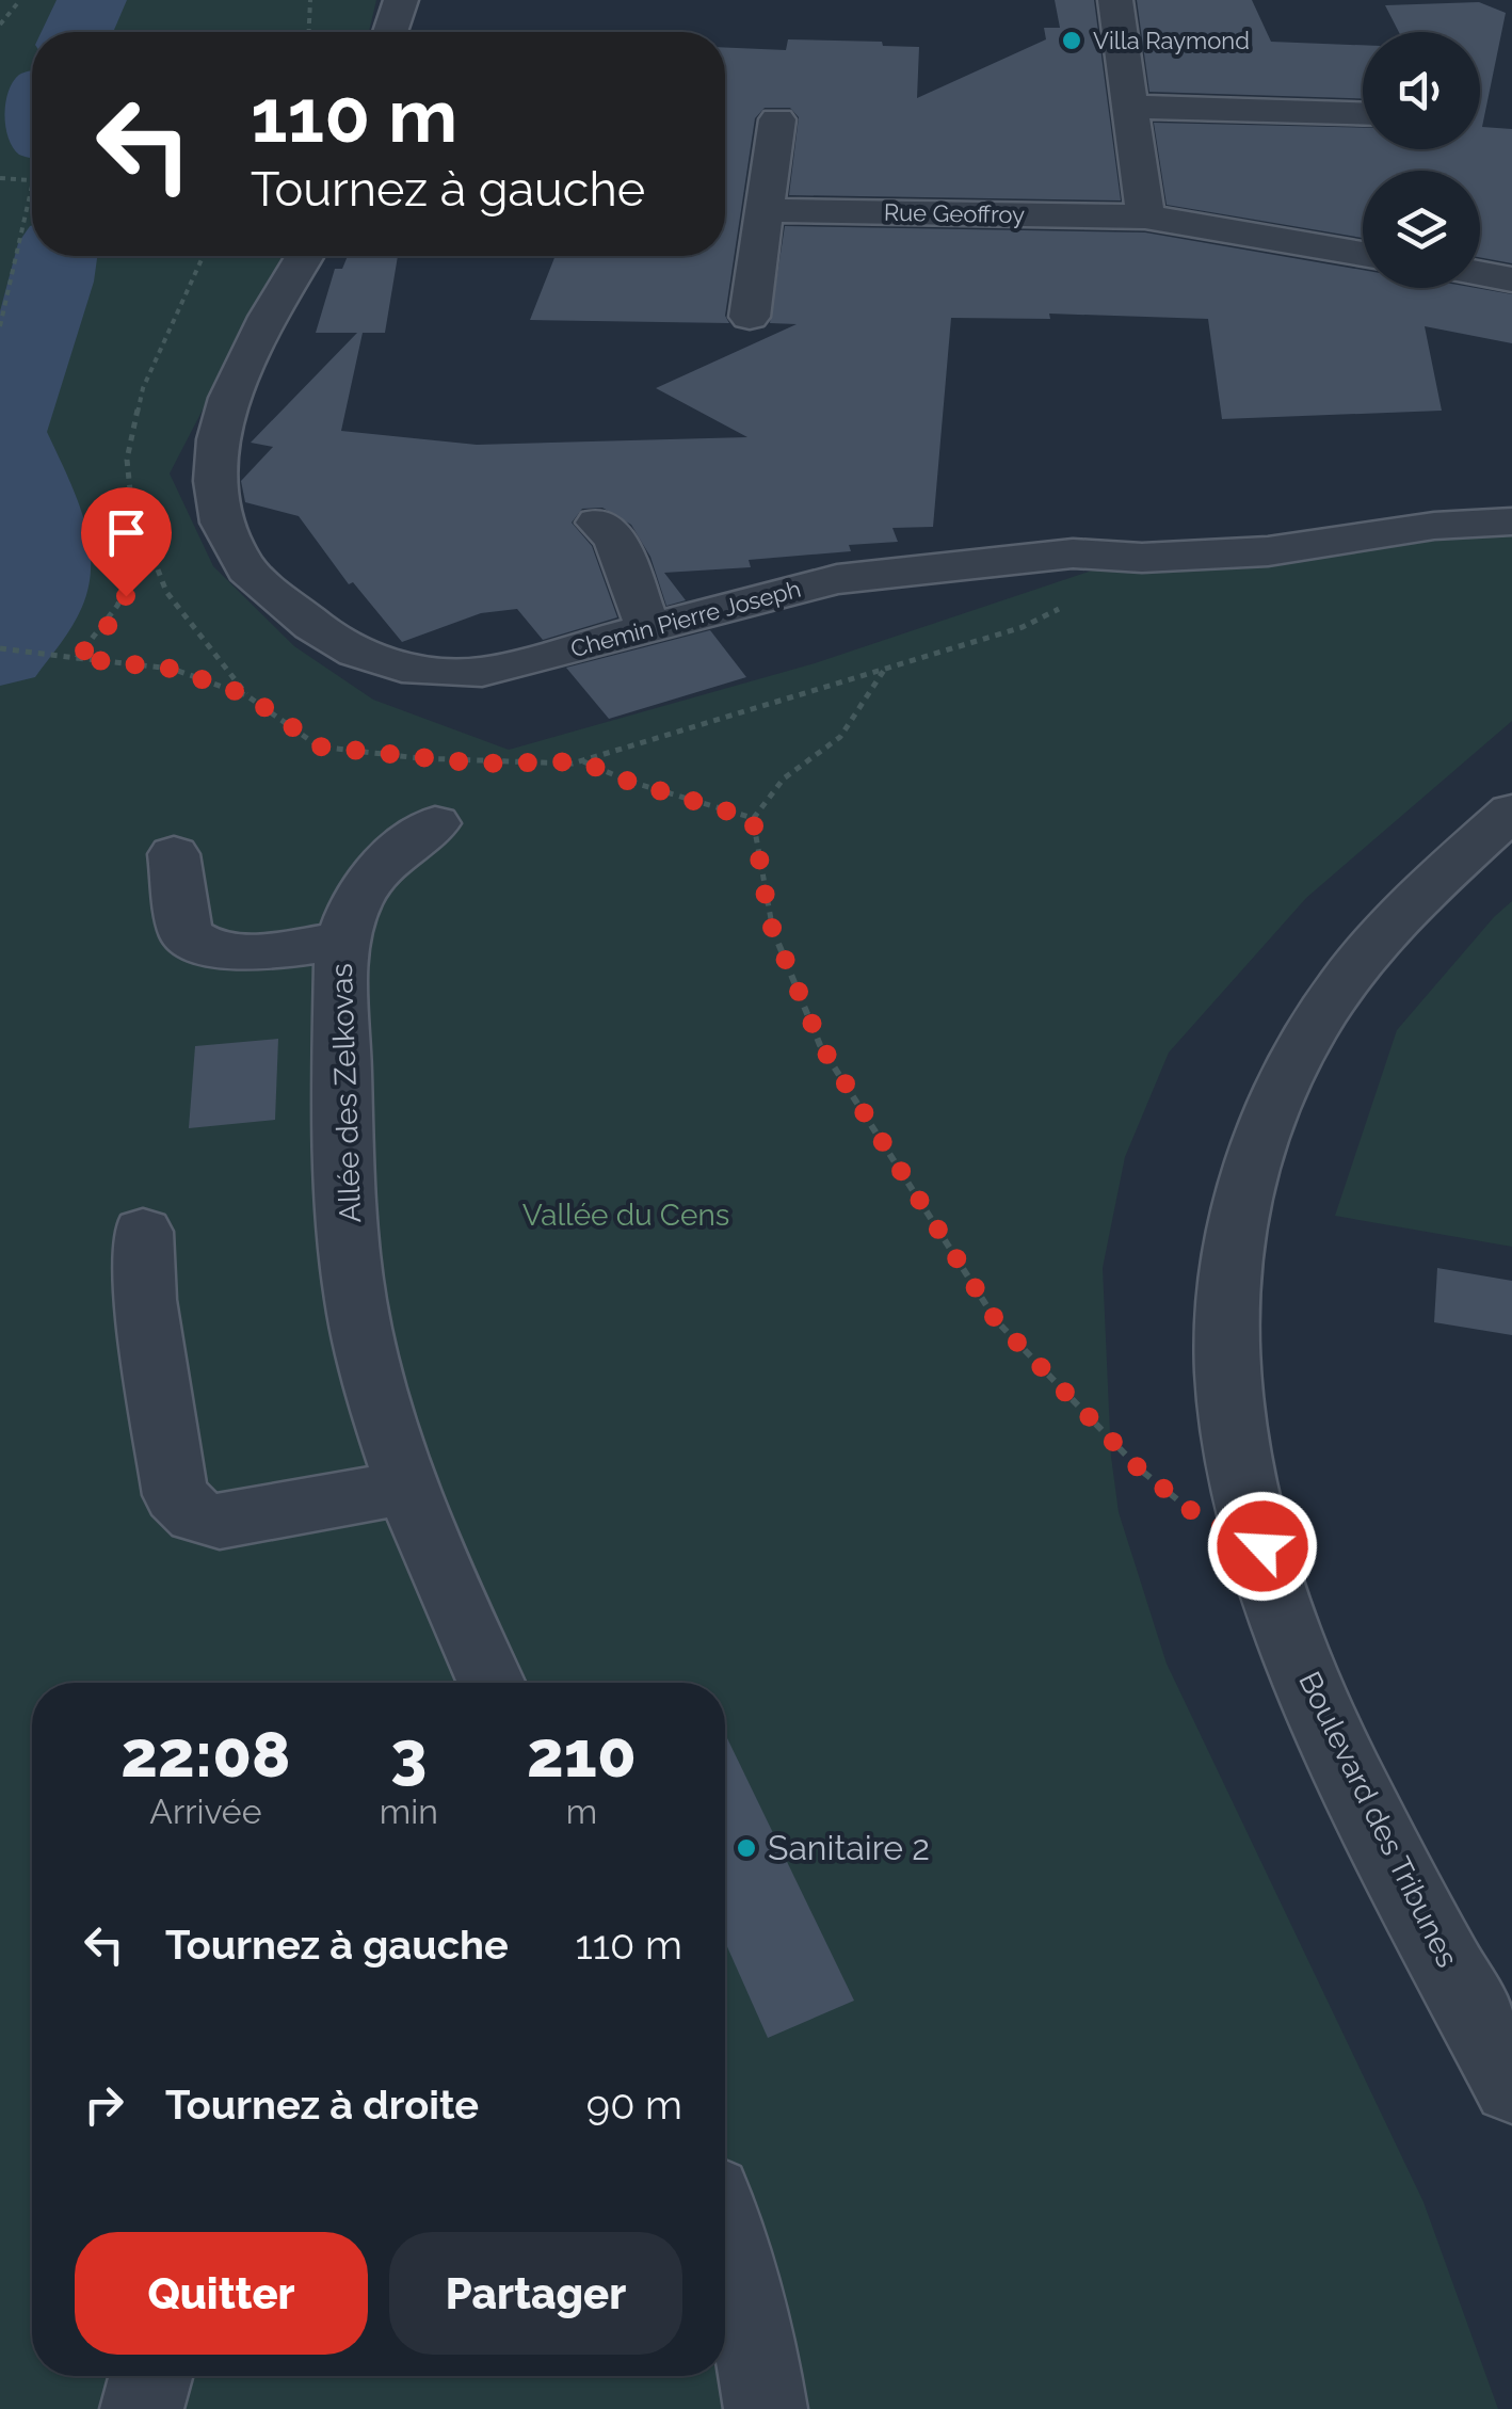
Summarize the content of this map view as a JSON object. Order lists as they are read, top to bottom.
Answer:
{
  "streets": {
    "street": [
      "Rue Geoffroy",
      "Chemin Pierre Joseph",
      "Allée des Zelkovas",
      "Boulevard des Tribunes"
    ]
  },
  "parks": ["Vallée du Cens"],
  "places": ["Villa Raymond", "Sanitaire 2"],
  "page": {
    "turn": ["110 m", "Tournez à gauche"],
    "eta": [
      "22:08",
      "Arrivée",
      "3",
      "min",
      "210",
      "m"
    ],
    "list": [
      {
        "name": "Tournez à gauche",
        "value": "110 m"
      },
      {
        "name": "Tournez à droite",
        "value": "90 m"
      }
    ],
    "buttons": ["Quitter", "Partager"]
  }
}
